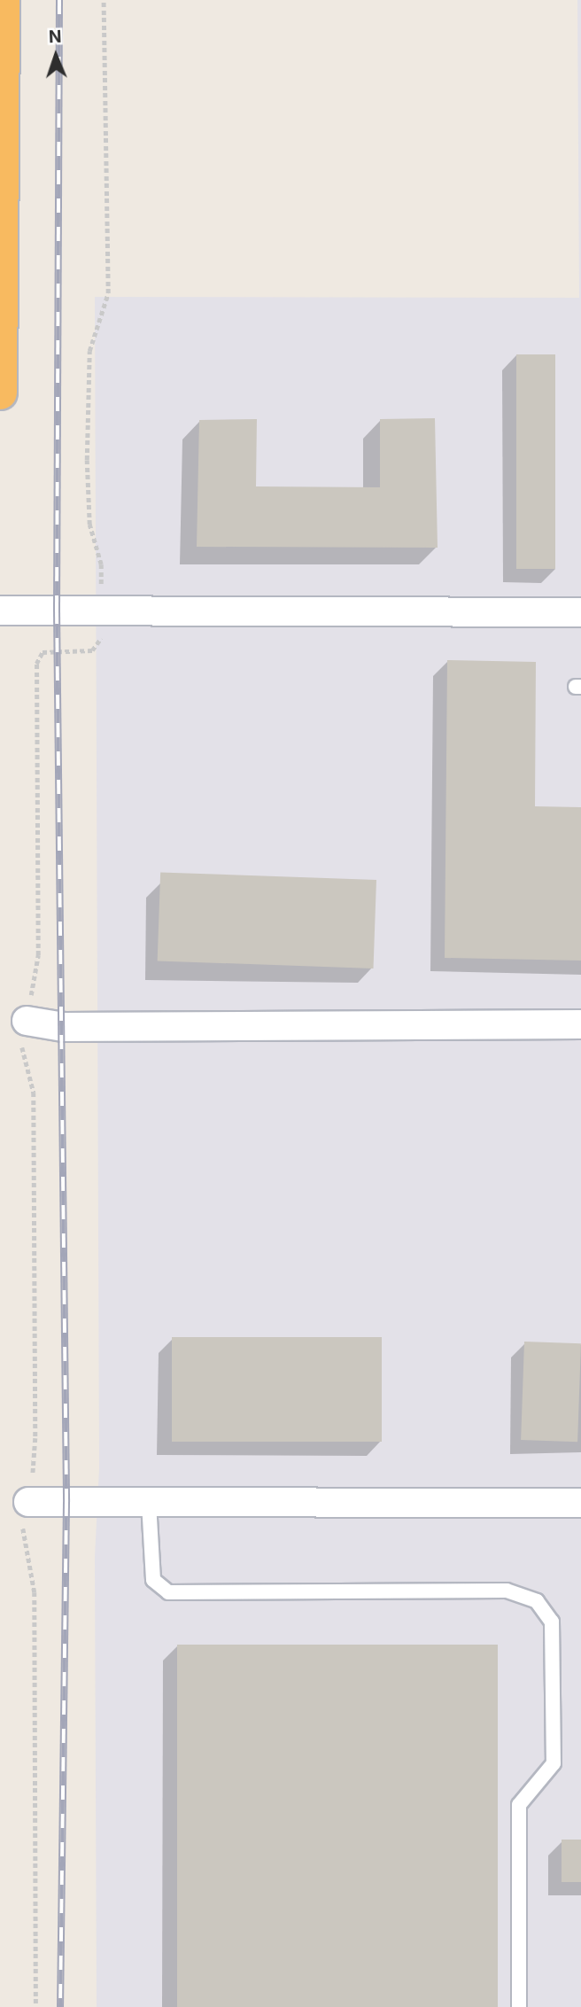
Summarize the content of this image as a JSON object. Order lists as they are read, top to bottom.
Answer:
{
  "north": "top"
}
